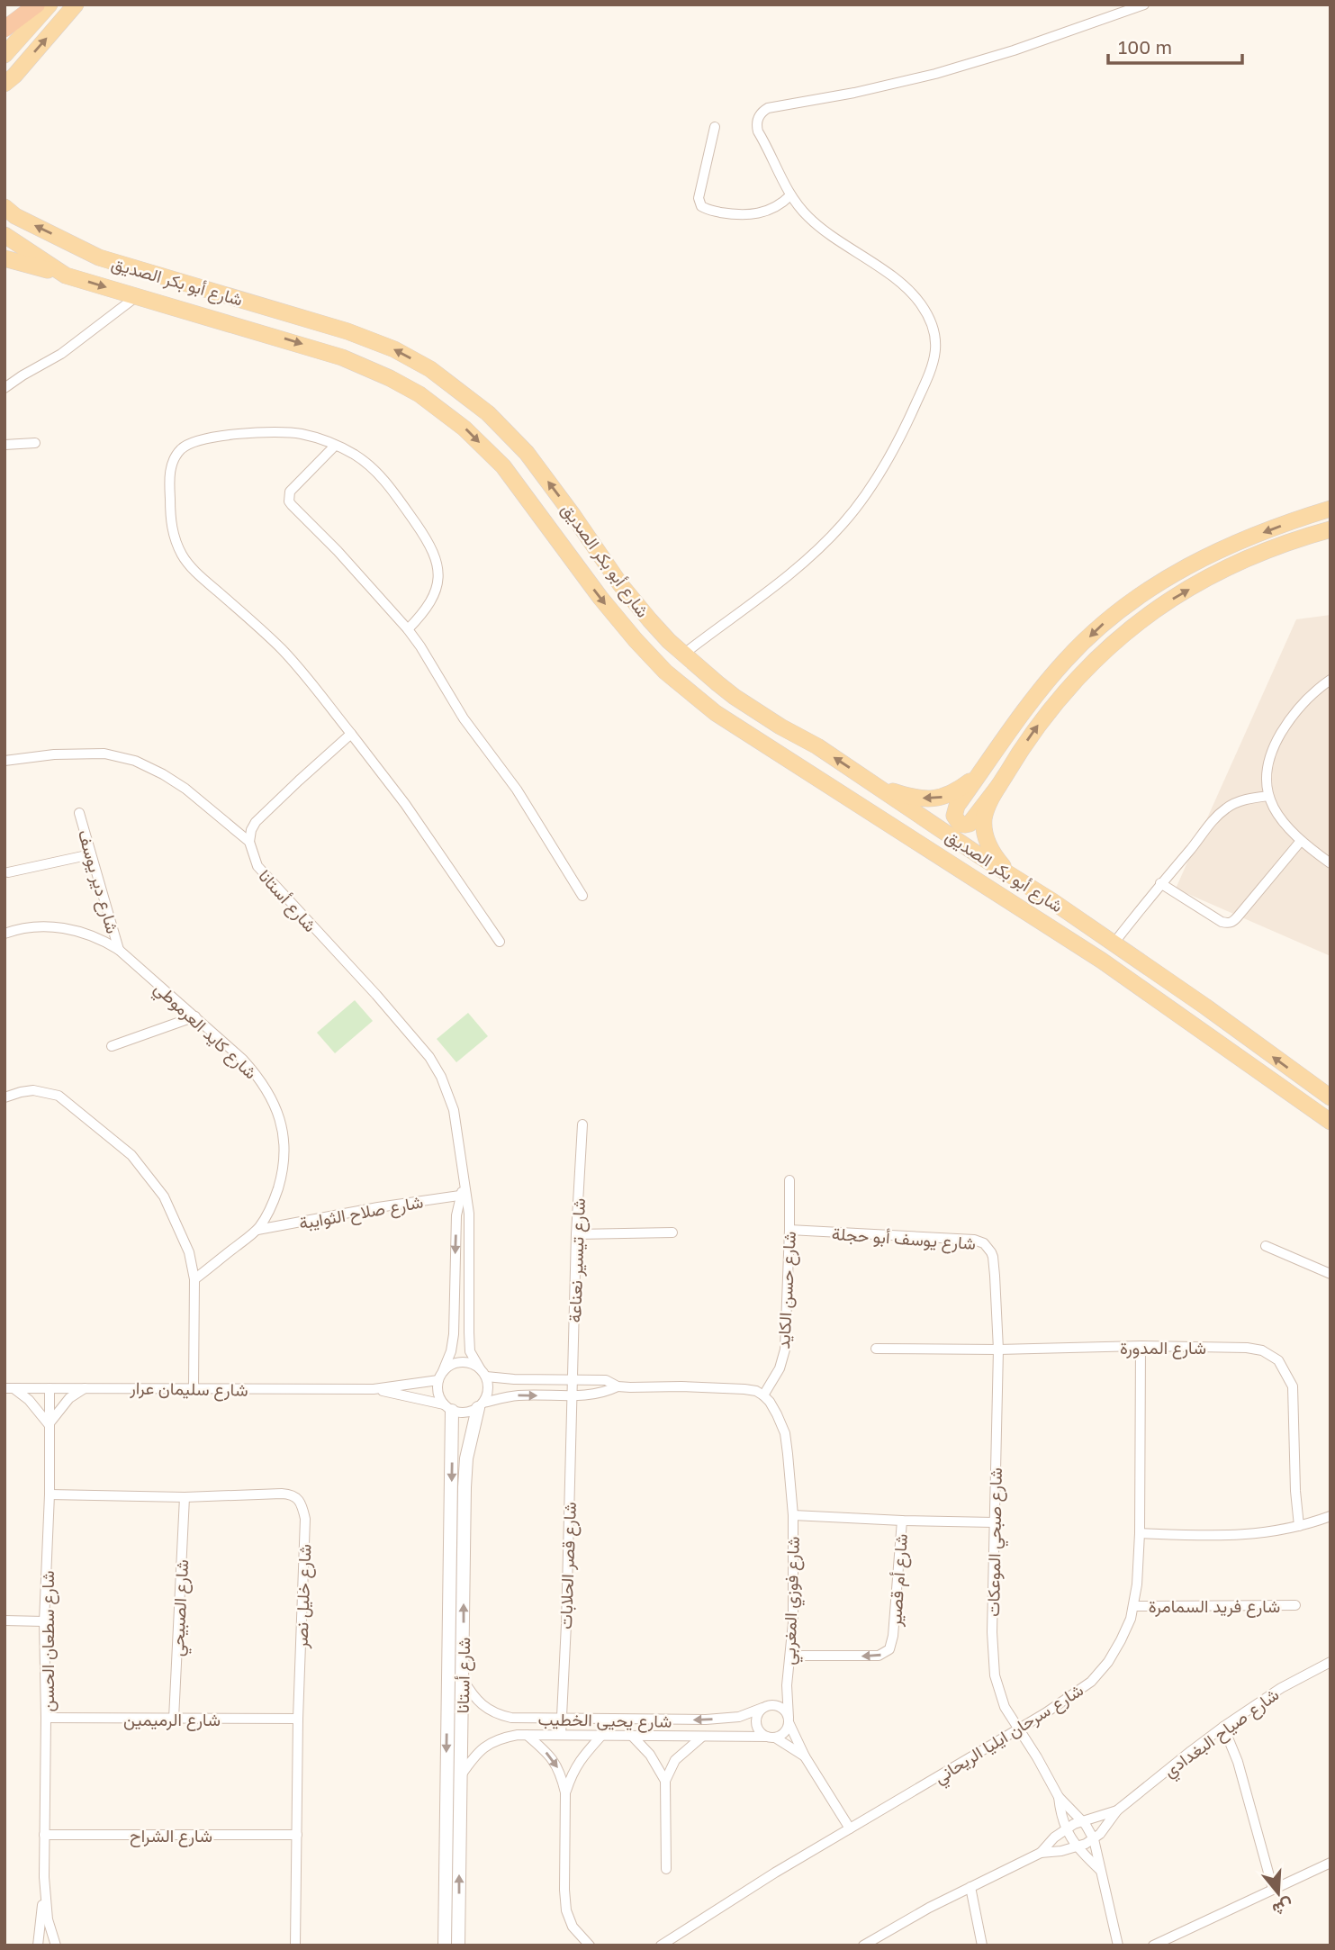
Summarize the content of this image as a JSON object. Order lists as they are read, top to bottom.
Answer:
{
  "streets": {
    "main road": ["شارع أبو بكر الصديق"],
    "street": [
      "شارع دير يوسف",
      "شارع أستانا",
      "شارع كايد العرموطي",
      "شارع صلاح الثوايبة",
      "شارع يوسف أبو حجلة",
      "شارع تيسير نعناعة",
      "شارع حسن الكايد",
      "شارع المدورة",
      "شارع سليمان عرار",
      "شارع صبحي الموعكات",
      "شارع قصر الحلابات",
      "شارع أم قصير",
      "شارع خليل نصر",
      "شارع فوزي المغربي",
      "شارع فريد السمامرة",
      "شارع الصبيحي",
      "شارع سطعان الحسن",
      "شارع الرميمين",
      "شارع يحيى الخطيب",
      "شارع صياح البغدادي",
      "شارع سرحان ايليا الريحاني",
      "شارع الشراح"
    ]
  },
  "crossings": [
    ["شارع دير يوسف", "شارع كايد العرموطي"],
    ["شارع أستانا", "شارع صلاح الثوايبة"],
    ["شارع أستانا", "شارع سليمان عرار"],
    ["شارع أستانا", "شارع يحيى الخطيب"],
    ["شارع كايد العرموطي", "شارع صلاح الثوايبة"],
    ["شارع يوسف أبو حجلة", "شارع حسن الكايد"],
    ["شارع يوسف أبو حجلة", "شارع المدورة"],
    ["شارع يوسف أبو حجلة", "شارع صبحي الموعكات"],
    ["شارع تيسير نعناعة", "شارع قصر الحلابات"],
    ["شارع المدورة", "شارع صبحي الموعكات"],
    ["شارع المدورة", "شارع سرحان ايليا الريحاني"],
    ["شارع سليمان عرار", "شارع سطعان الحسن"],
    ["شارع صبحي الموعكات", "شارع سرحان ايليا الريحاني"],
    ["شارع قصر الحلابات", "شارع يحيى الخطيب"],
    ["شارع أم قصير", "شارع فوزي المغربي"],
    ["شارع خليل نصر", "شارع الصبيحي"],
    ["شارع خليل نصر", "شارع سطعان الحسن"],
    ["شارع خليل نصر", "شارع الرميمين"],
    ["شارع خليل نصر", "شارع الشراح"],
    ["شارع فوزي المغربي", "شارع يحيى الخطيب"],
    ["شارع فوزي المغربي", "شارع سرحان ايليا الريحاني"],
    ["شارع فريد السمامرة", "شارع سرحان ايليا الريحاني"],
    ["شارع الصبيحي", "شارع الرميمين"],
    ["شارع سطعان الحسن", "شارع الرميمين"],
    ["شارع سطعان الحسن", "شارع الشراح"]
  ],
  "scale_bar": "100 m",
  "north": "bottom"
}
